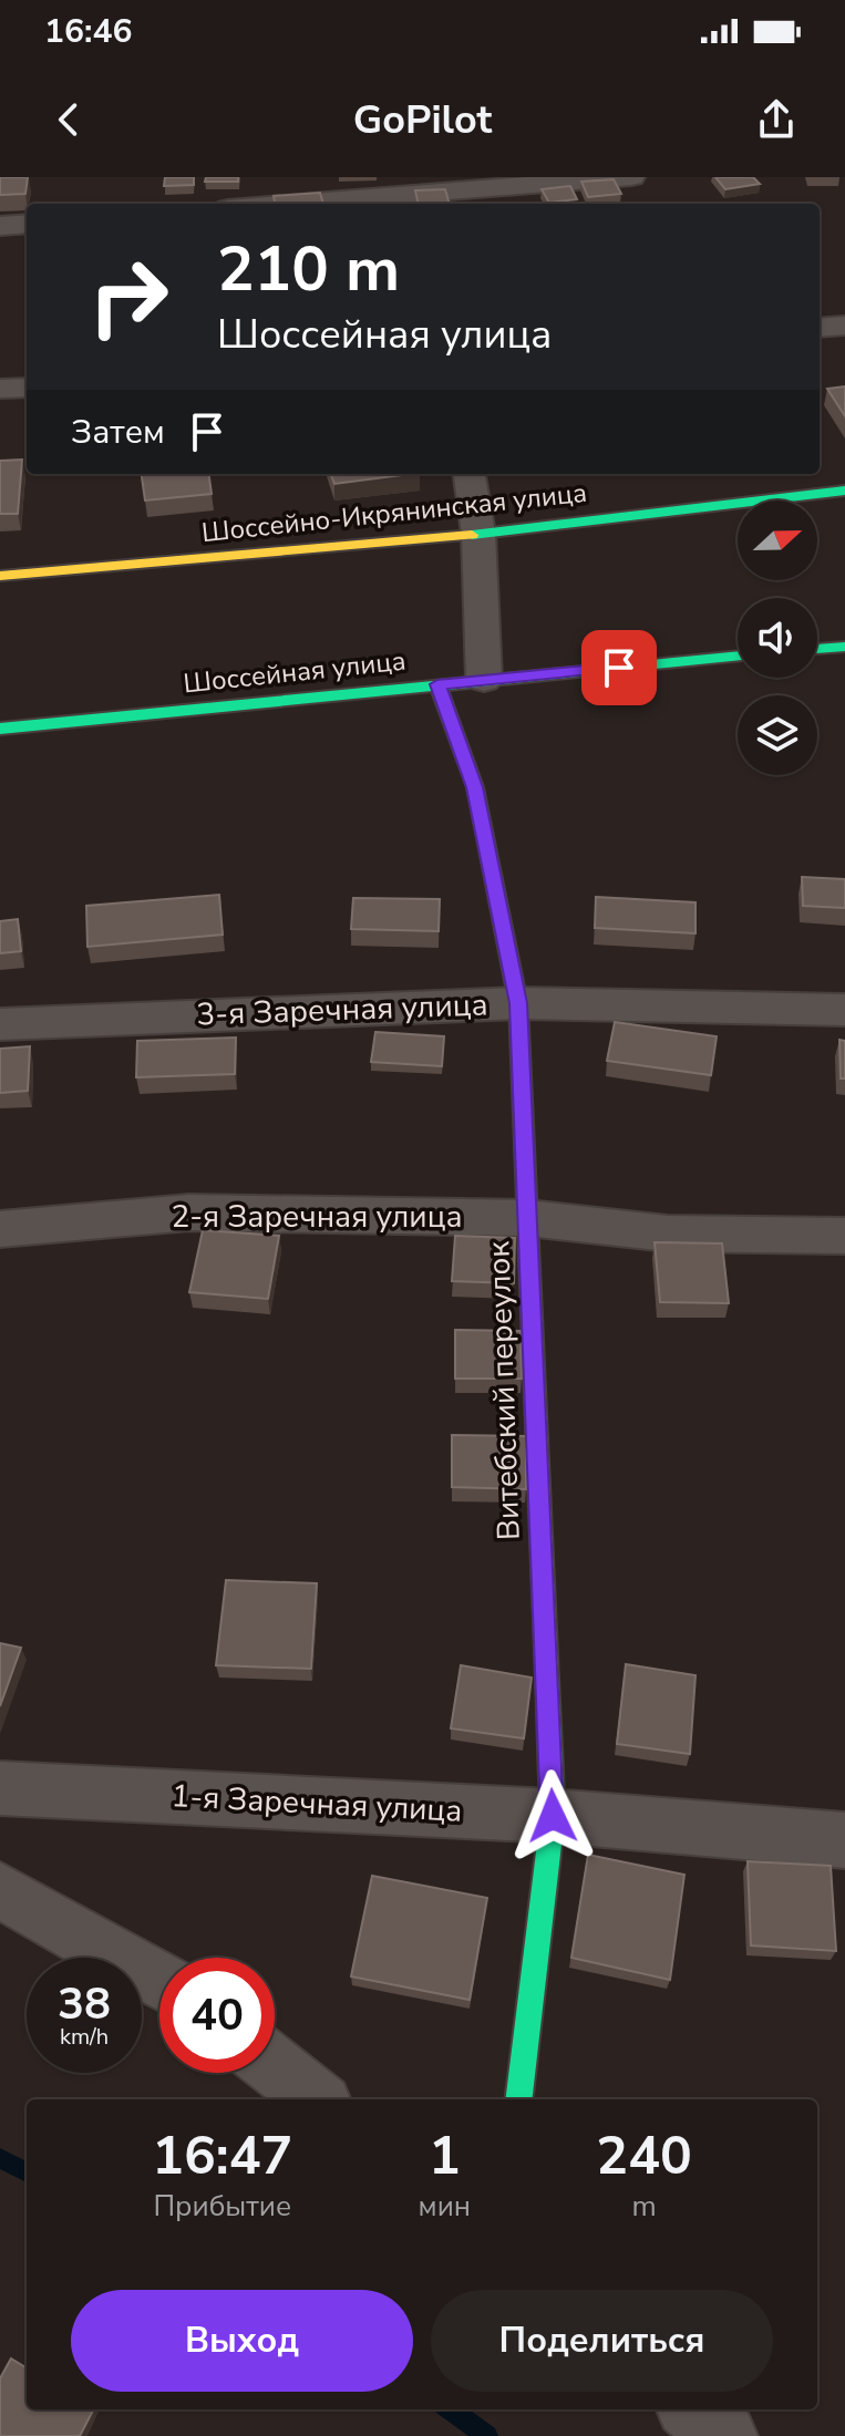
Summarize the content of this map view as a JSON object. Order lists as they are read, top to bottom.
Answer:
{
  "streets": {
    "street": [
      "Шоссейно-Икрянинская улица",
      "Шоссейная улица",
      "3-я Заречная улица",
      "2-я Заречная улица",
      "Витебский переулок",
      "1-я Заречная улица"
    ]
  },
  "crossings": [
    ["Шоссейная улица", "Витебский переулок"],
    ["3-я Заречная улица", "Витебский переулок"],
    ["2-я Заречная улица", "Витебский переулок"],
    ["Витебский переулок", "1-я Заречная улица"]
  ],
  "north": "right",
  "page": {
    "status": "16:46",
    "header": "GoPilot",
    "turn": ["210 m", "Шоссейная улица"],
    "then": "Затем",
    "speed": "38 km/h",
    "limit": "40",
    "eta": [
      "16:47",
      "Прибытие",
      "1",
      "мин",
      "240",
      "m"
    ],
    "buttons": ["Выход", "Поделиться"]
  }
}
